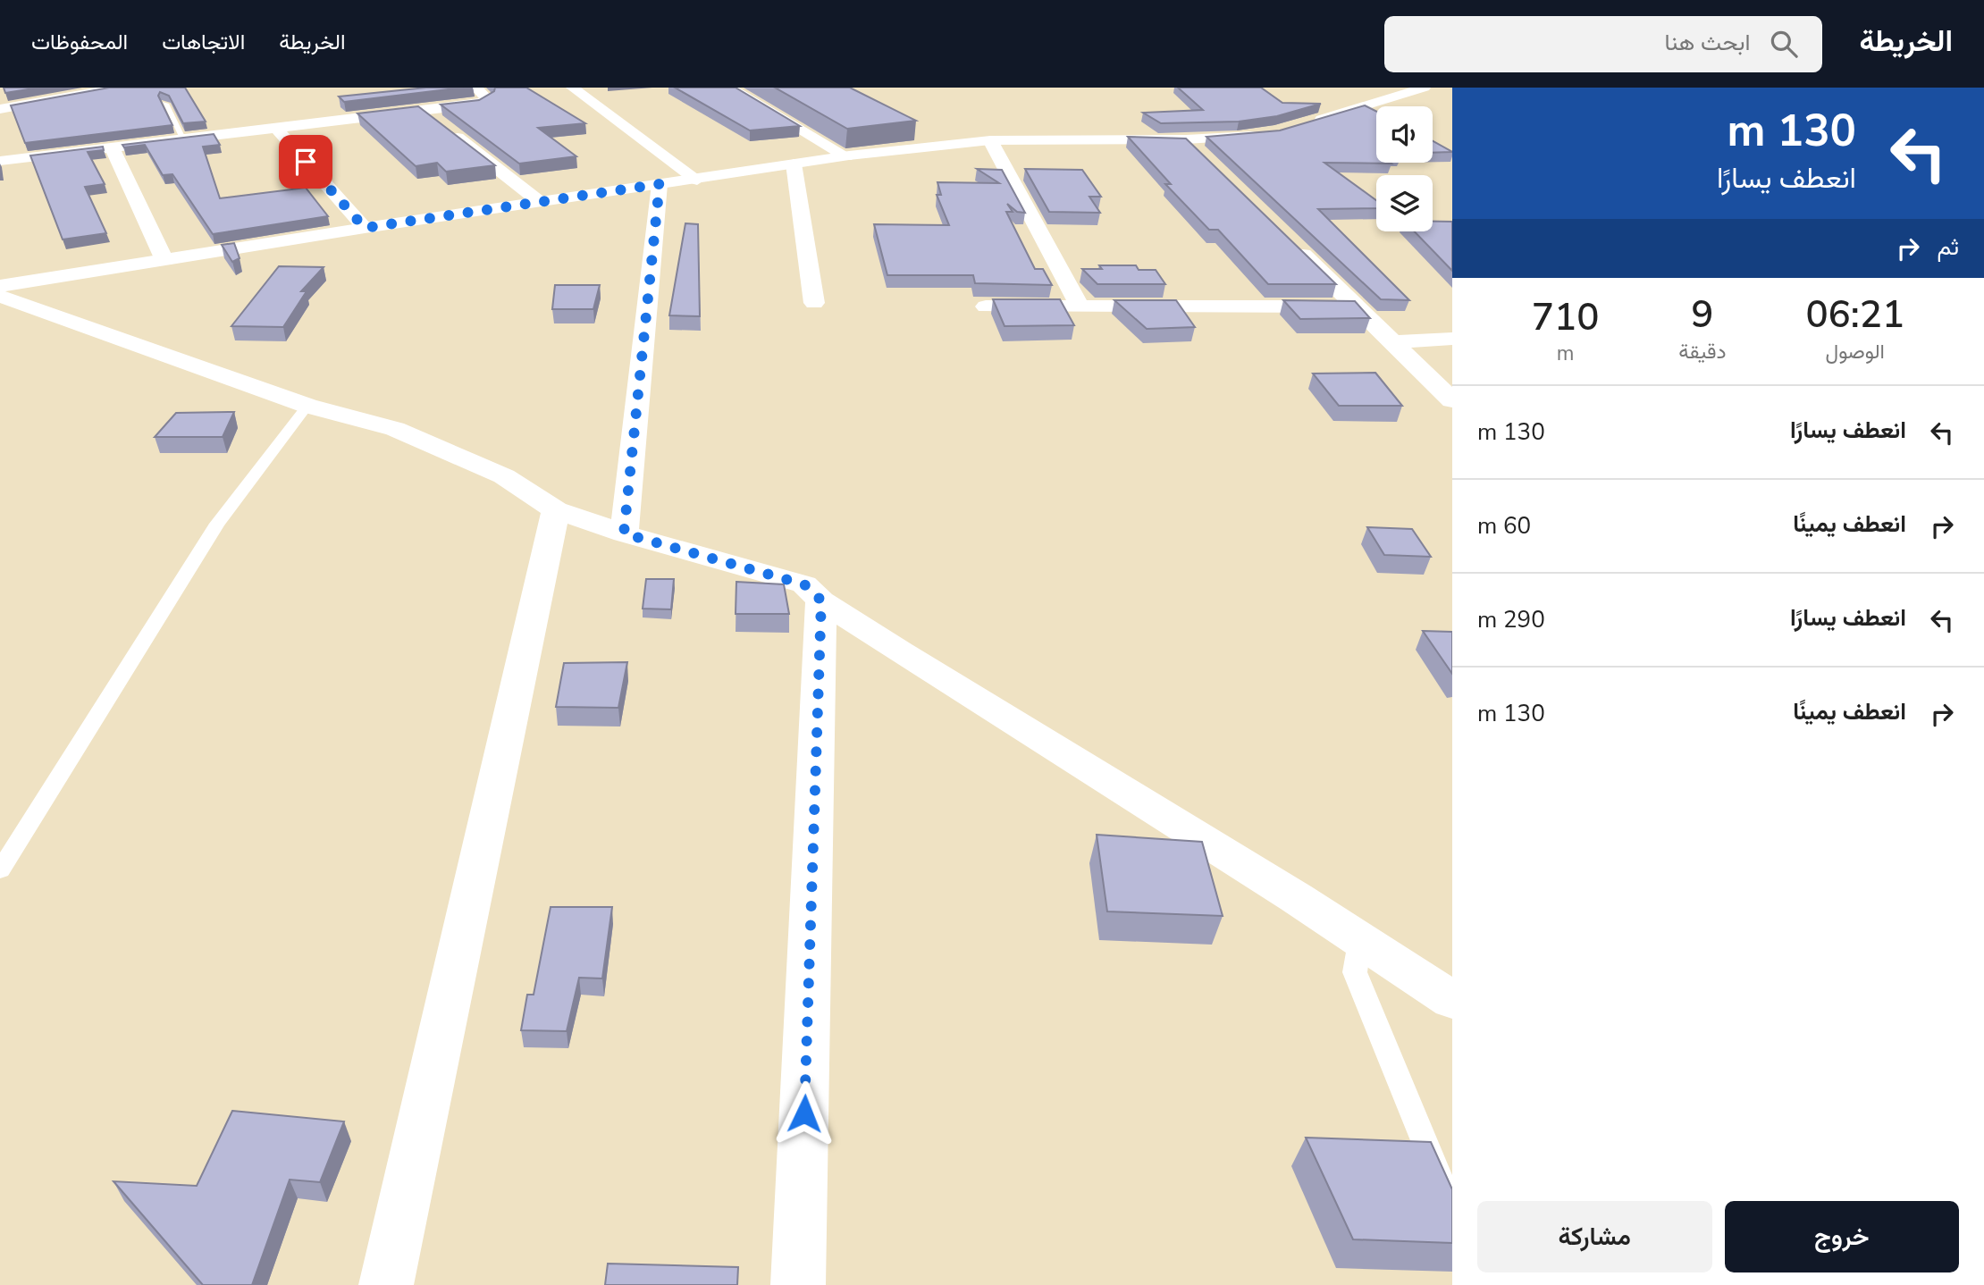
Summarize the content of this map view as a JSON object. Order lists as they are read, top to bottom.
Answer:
{
  "page": {
    "header": "الخريطة",
    "search": "ابحث هنا",
    "nav": ["الخريطة", "الاتجاهات", "المحفوظات"],
    "turn": ["130 m", "انعطف يسارًا"],
    "then": "ثم",
    "eta": [
      "06:21",
      "الوصول",
      "9",
      "دقيقة",
      "710",
      "m"
    ],
    "list": [
      {
        "name": "انعطف يسارًا",
        "value": "130 m"
      },
      {
        "name": "انعطف يمينًا",
        "value": "60 m"
      },
      {
        "name": "انعطف يسارًا",
        "value": "290 m"
      },
      {
        "name": "انعطف يمينًا",
        "value": "130 m"
      }
    ],
    "buttons": ["خروج", "مشاركة"]
  }
}
